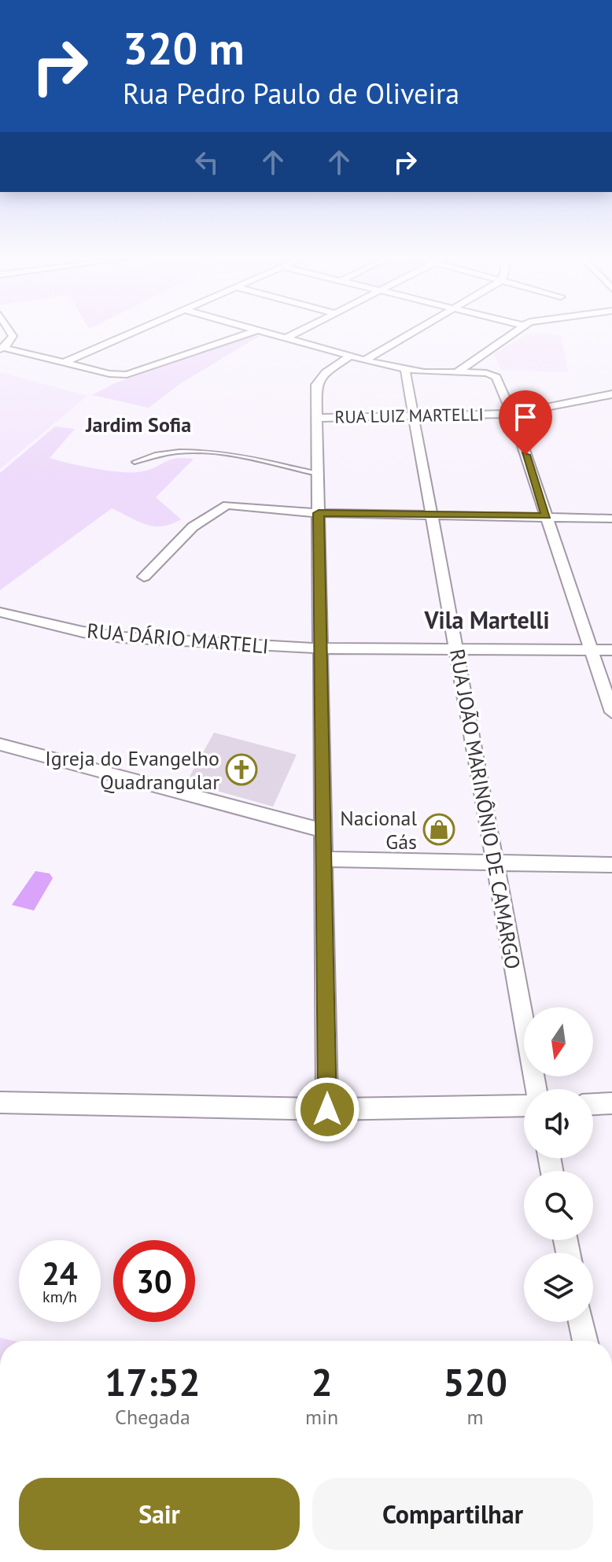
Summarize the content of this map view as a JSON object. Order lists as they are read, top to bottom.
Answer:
{
  "streets": {
    "street": ["RUA LUIZ MARTELLI", "RUA DÁRIO MARTELI", "RUA JOÃO MARINÔNIO DE CAMARGO"]
  },
  "crossings": [
    ["RUA LUIZ MARTELLI", "RUA JOÃO MARINÔNIO DE CAMARGO"],
    ["RUA DÁRIO MARTELI", "RUA JOÃO MARINÔNIO DE CAMARGO"]
  ],
  "districts": ["Jardim Sofia", "Vila Martelli"],
  "places": {
    "church": ["Igreja do Evangelho Quadrangular"],
    "shop": ["Nacional Gás"]
  },
  "north": "bottom",
  "page": {
    "turn": ["320 m", "Rua Pedro Paulo de Oliveira"],
    "speed": "24 km/h",
    "limit": "30",
    "eta": [
      "17:52",
      "Chegada",
      "2",
      "min",
      "520",
      "m"
    ],
    "buttons": ["Sair", "Compartilhar"]
  }
}
